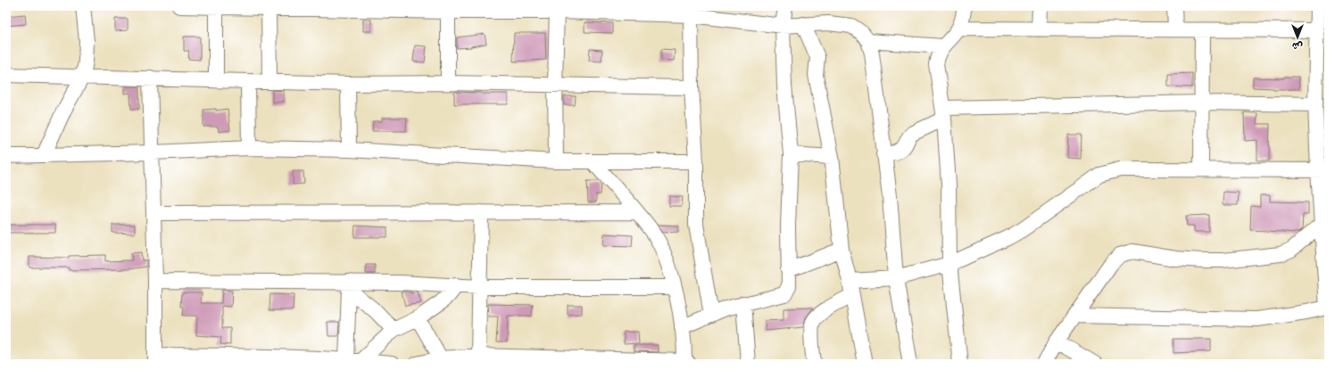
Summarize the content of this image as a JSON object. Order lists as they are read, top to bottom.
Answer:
{
  "north": "bottom"
}
